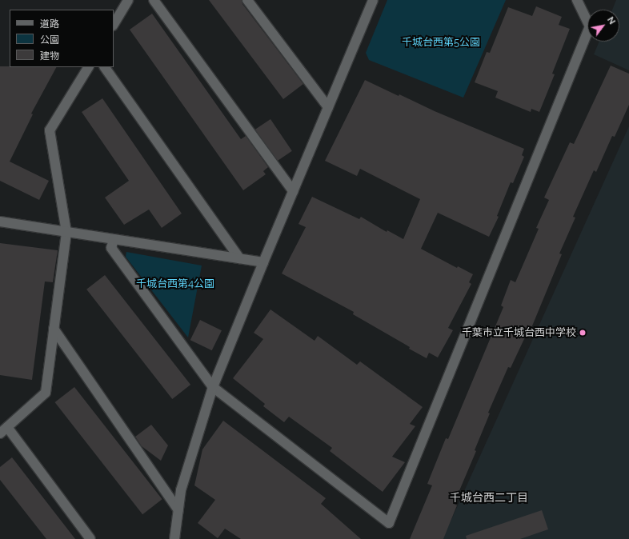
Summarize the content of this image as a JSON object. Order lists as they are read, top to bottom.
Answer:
{
  "districts": ["千城台西二丁目"],
  "parks": ["千城台西第5公園", "千城台西第4公園"],
  "places": ["千葉市立千城台西中学校"],
  "legend": ["道路", "公園", "建物"],
  "north": "top right"
}
